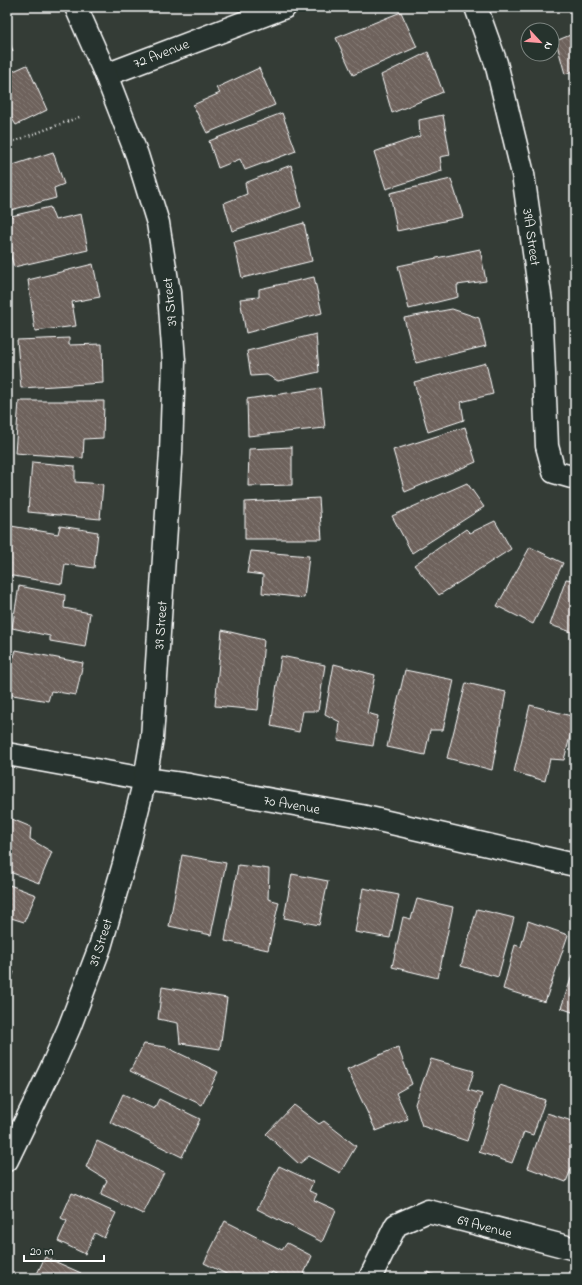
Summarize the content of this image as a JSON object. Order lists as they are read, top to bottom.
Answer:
{
  "streets": {
    "street": [
      "72 Avenue",
      "39A Street",
      "39 Street",
      "70 Avenue",
      "69 Avenue"
    ]
  },
  "crossings": [
    ["72 Avenue", "39 Street"],
    ["39 Street", "70 Avenue"]
  ],
  "scale_bar": "20 m",
  "north": "bottom right"
}
